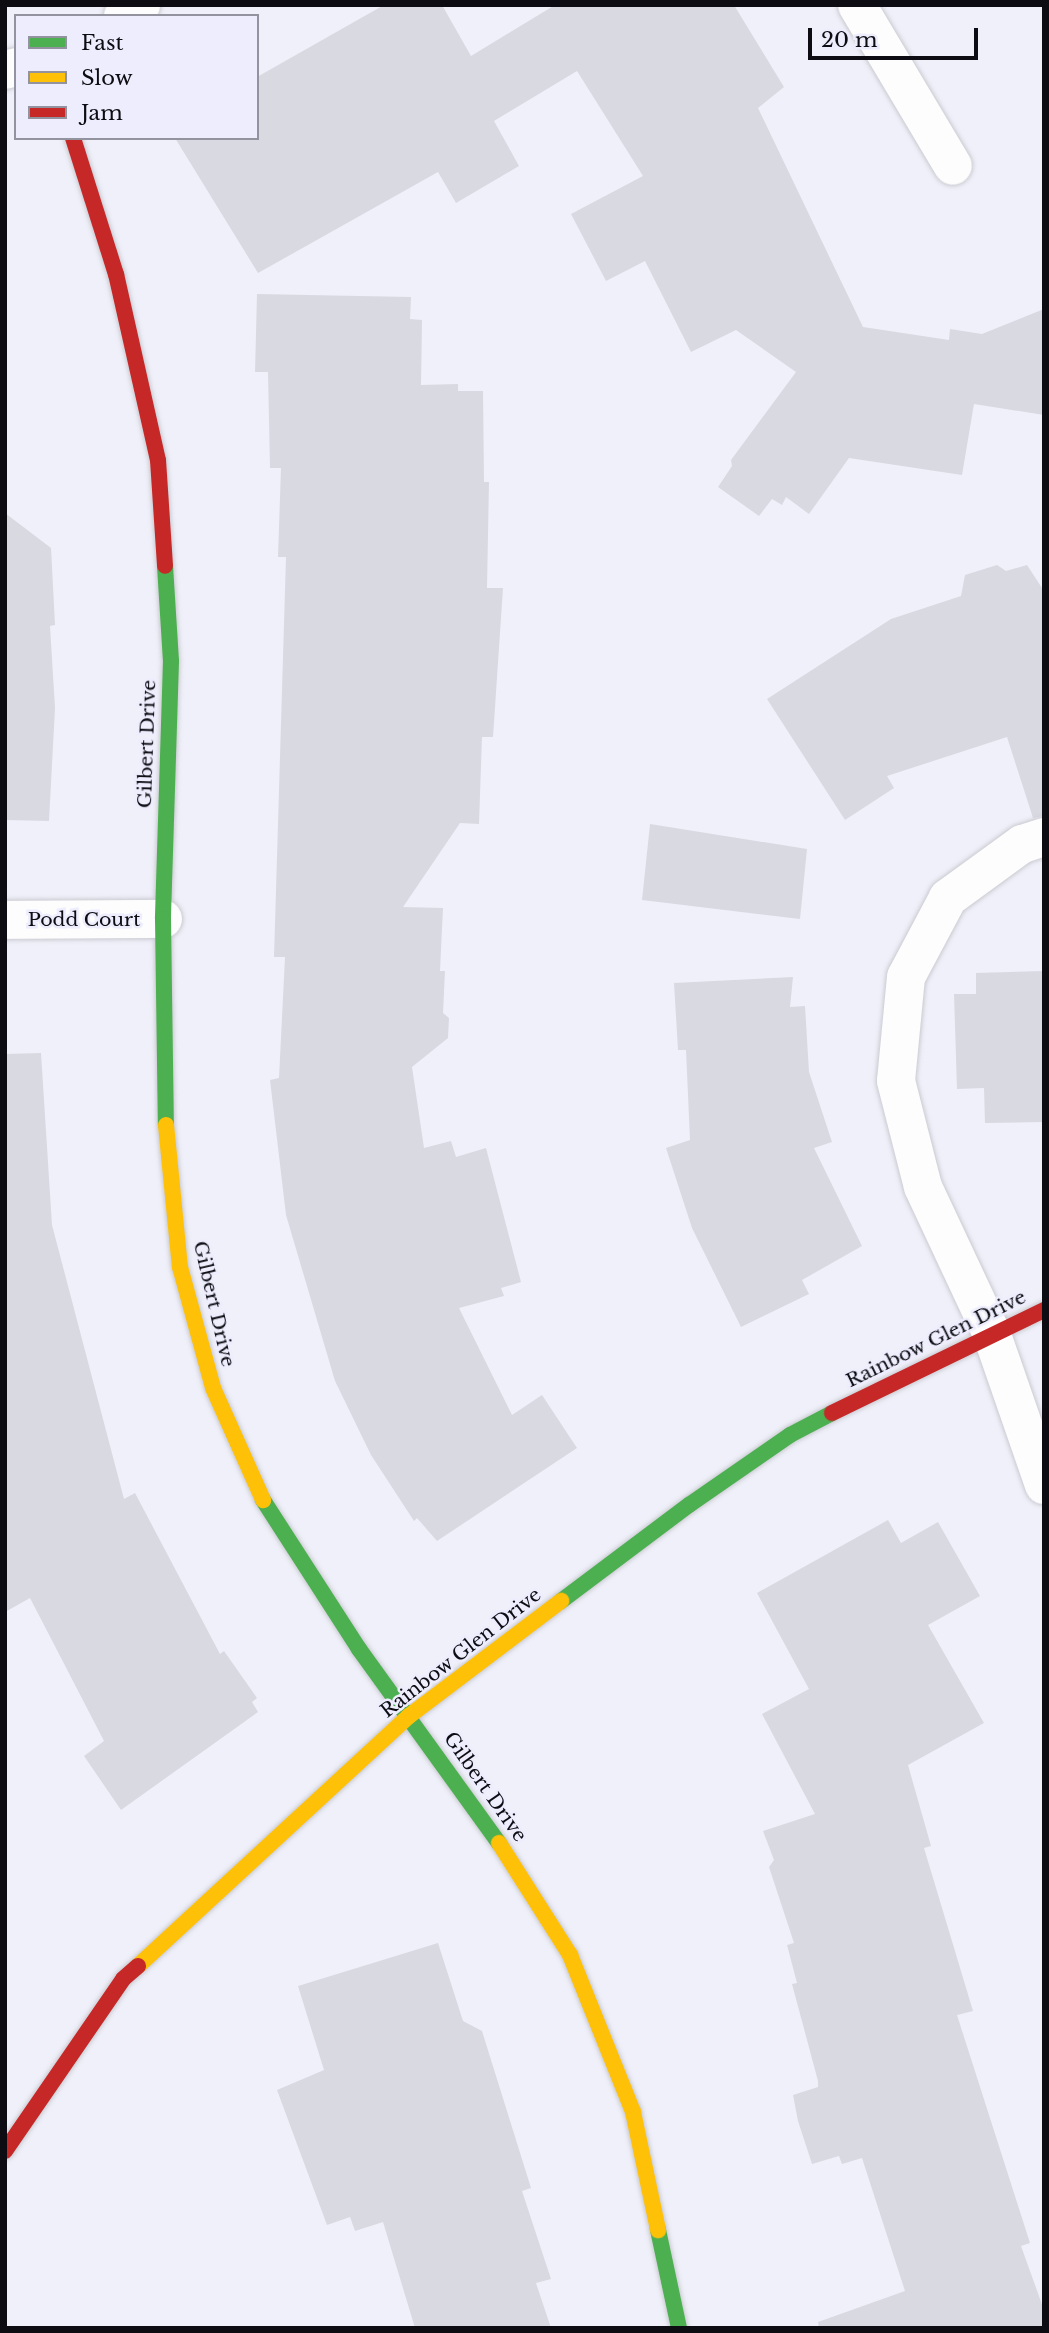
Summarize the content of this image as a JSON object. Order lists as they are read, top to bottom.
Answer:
{
  "streets": {
    "street": ["Gilbert Drive", "Podd Court", "Rainbow Glen Drive"]
  },
  "crossings": [
    ["Gilbert Drive", "Podd Court"],
    ["Gilbert Drive", "Rainbow Glen Drive"]
  ],
  "legend": ["Fast", "Slow", "Jam"],
  "scale_bar": "20 m"
}
